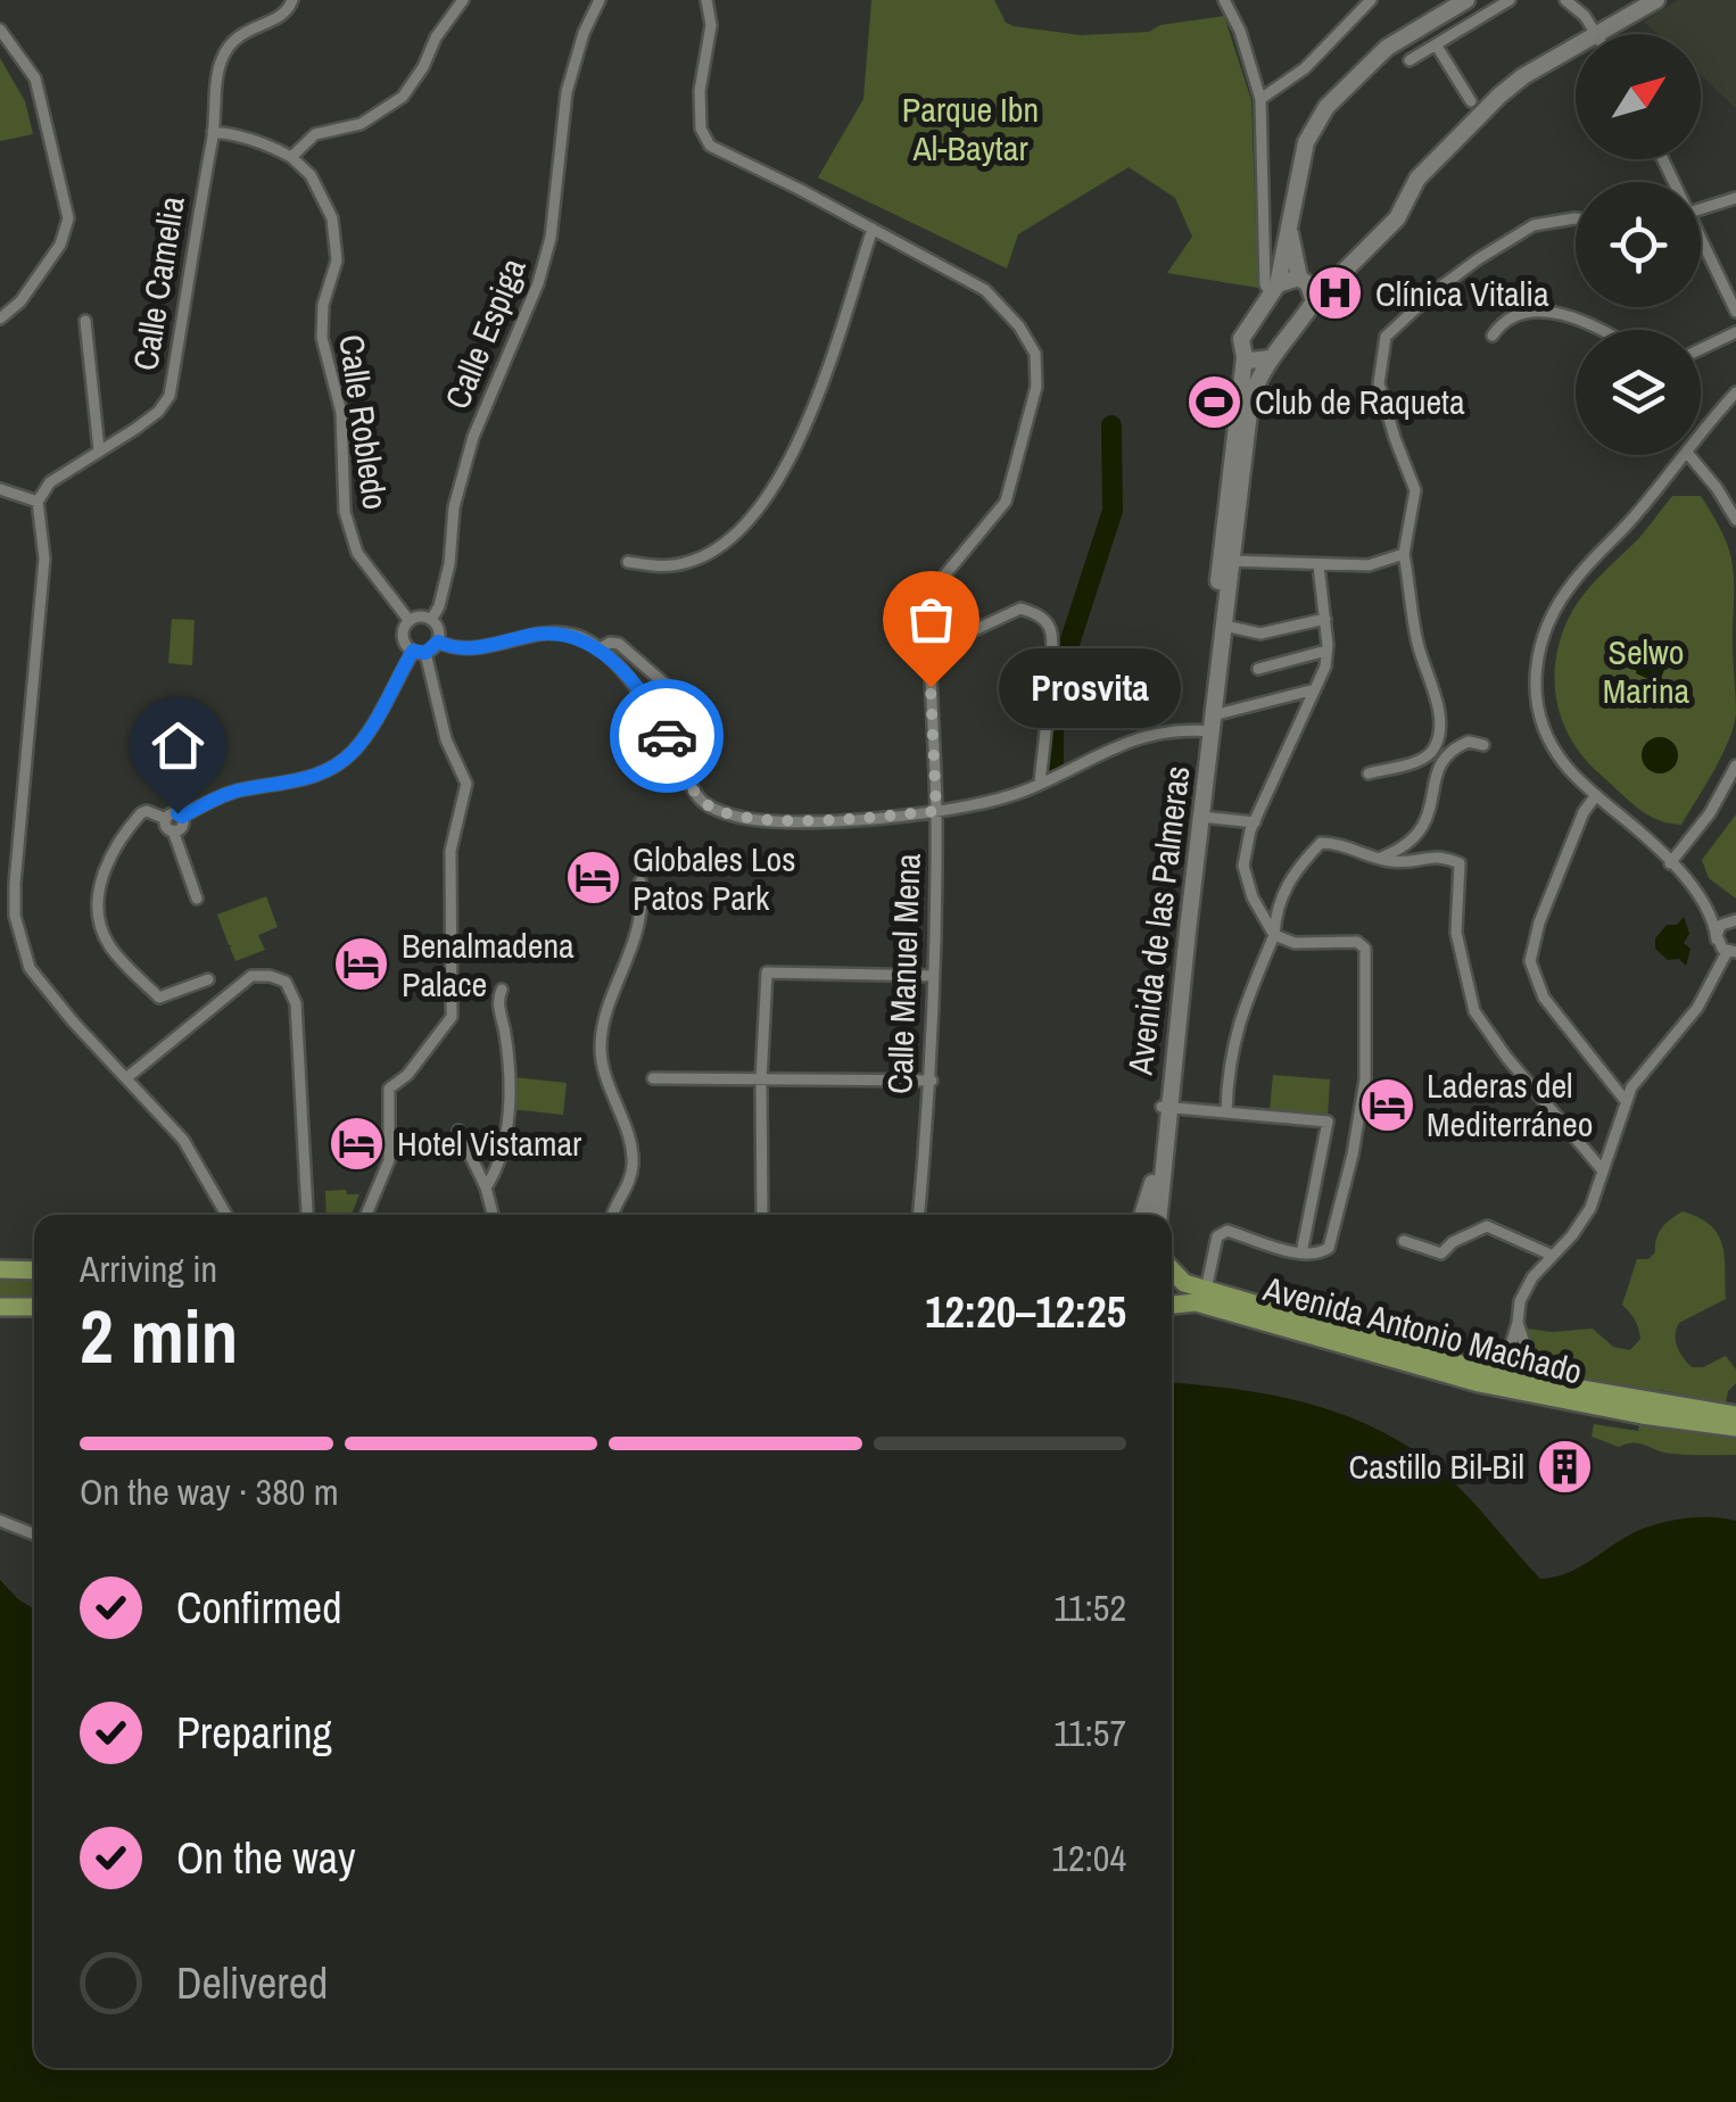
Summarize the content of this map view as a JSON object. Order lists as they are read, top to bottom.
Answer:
{
  "streets": {
    "main road": ["Avenida Antonio Machado"],
    "street": [
      "Calle Camelia",
      "Calle Espiga",
      "Calle Robledo",
      "Avenida de las Palmeras",
      "Calle Manuel Mena"
    ]
  },
  "crossings": [
    ["Calle Espiga", "Calle Robledo"]
  ],
  "parks": ["Parque Ibn Al-Baytar", "Selwo Marina"],
  "places": {
    "hospital": ["Clínica Vitalia"],
    "sports": ["Club de Raqueta"],
    "other": ["Prosvita"],
    "hotel": [
      "Globales Los Patos Park",
      "Benalmadena Palace",
      "Laderas del Mediterráneo",
      "Hotel Vistamar"
    ],
    "building": ["Castillo Bil-Bil"]
  },
  "north": "top right",
  "page": {
    "bubble": "Prosvita",
    "heading": ["2 min", "Arriving in", "12:20–12:25"],
    "bar": "On the way · 380 m",
    "list": [
      ["Confirmed", "11:52"],
      ["Preparing", "11:57"],
      ["On the way", "12:04"],
      "Delivered"
    ]
  }
}
